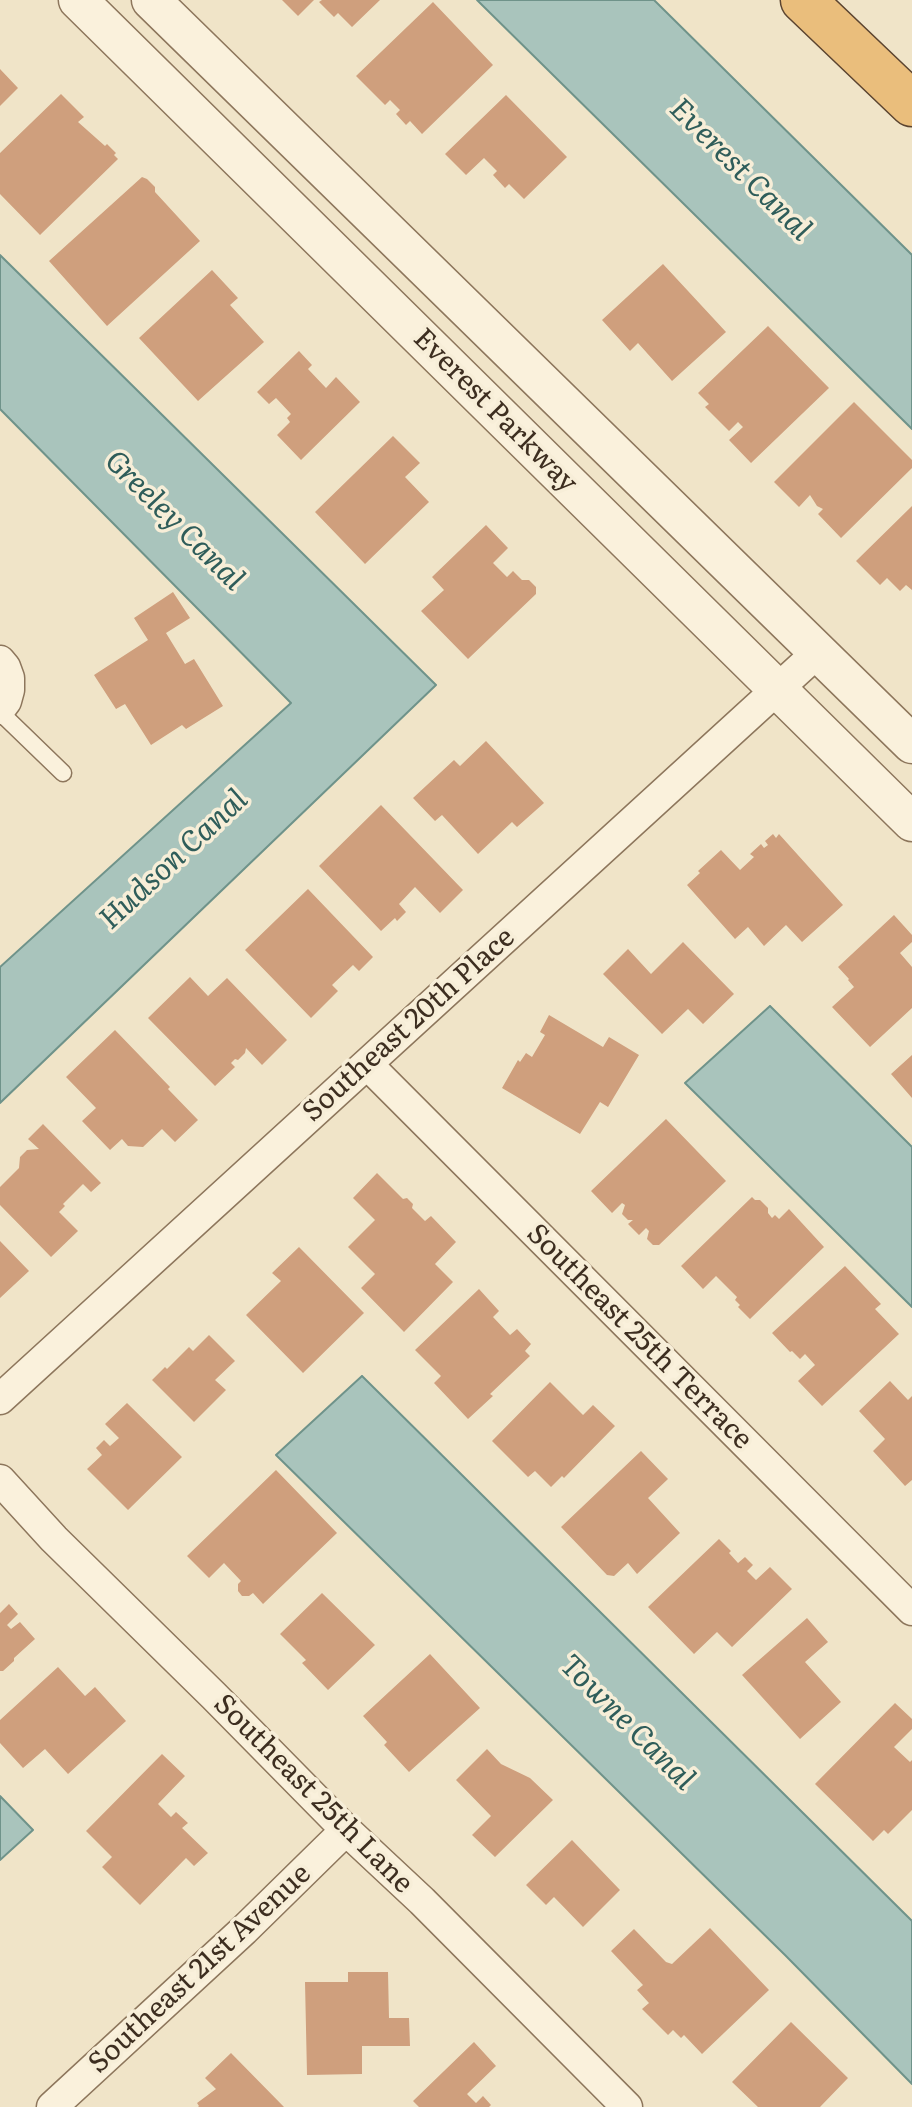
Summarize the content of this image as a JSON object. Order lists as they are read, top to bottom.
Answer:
{
  "streets": {
    "street": [
      "Everest Parkway",
      "Southeast 20th Place",
      "Southeast 25th Terrace",
      "Southeast 25th Lane",
      "Southeast 21st Avenue"
    ]
  },
  "crossings": [
    ["Everest Parkway", "Southeast 20th Place"],
    ["Southeast 20th Place", "Southeast 25th Terrace"],
    ["Southeast 25th Lane", "Southeast 21st Avenue"]
  ],
  "water": [
    "Everest Canal",
    "Greeley Canal",
    "Hudson Canal",
    "Towne Canal"
  ]
}
